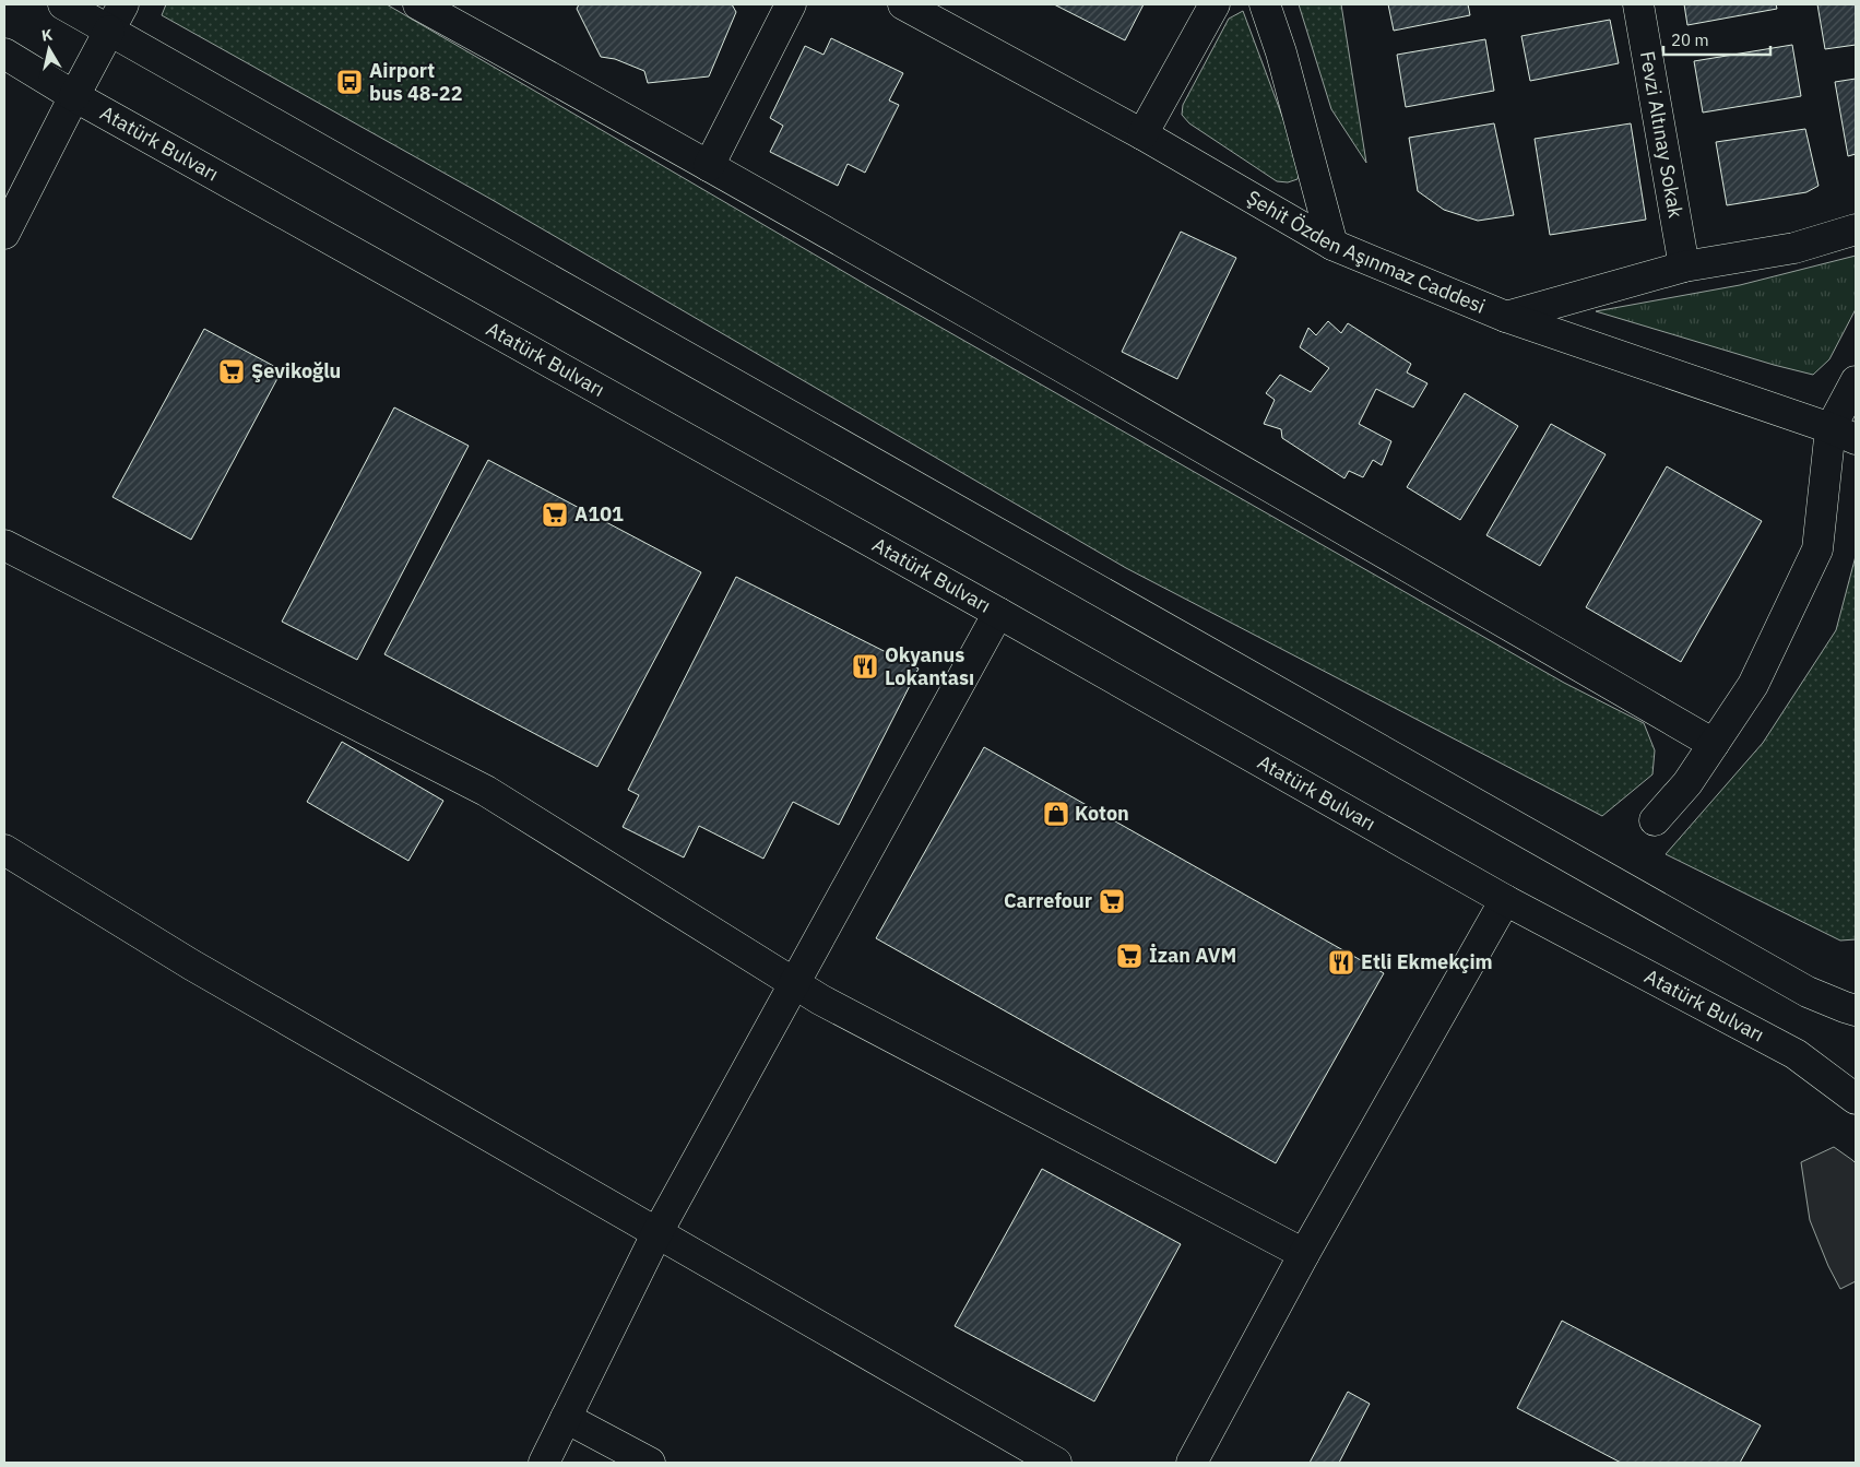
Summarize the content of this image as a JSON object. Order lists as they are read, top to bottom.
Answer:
{
  "streets": {
    "street": ["Fevzi Altınay Sokak", "Atatürk Bulvarı", "Şehit Özden Aşınmaz Caddesi"]
  },
  "places": {
    "bus stop": ["Airport bus 48-22"],
    "supermarket": [
      "Şevikoğlu",
      "A101",
      "Carrefour",
      "İzan AVM"
    ],
    "restaurant": ["Okyanus Lokantası", "Etli Ekmekçim"],
    "shop": ["Koton"]
  },
  "scale_bar": "20 m",
  "north": "top"
}
